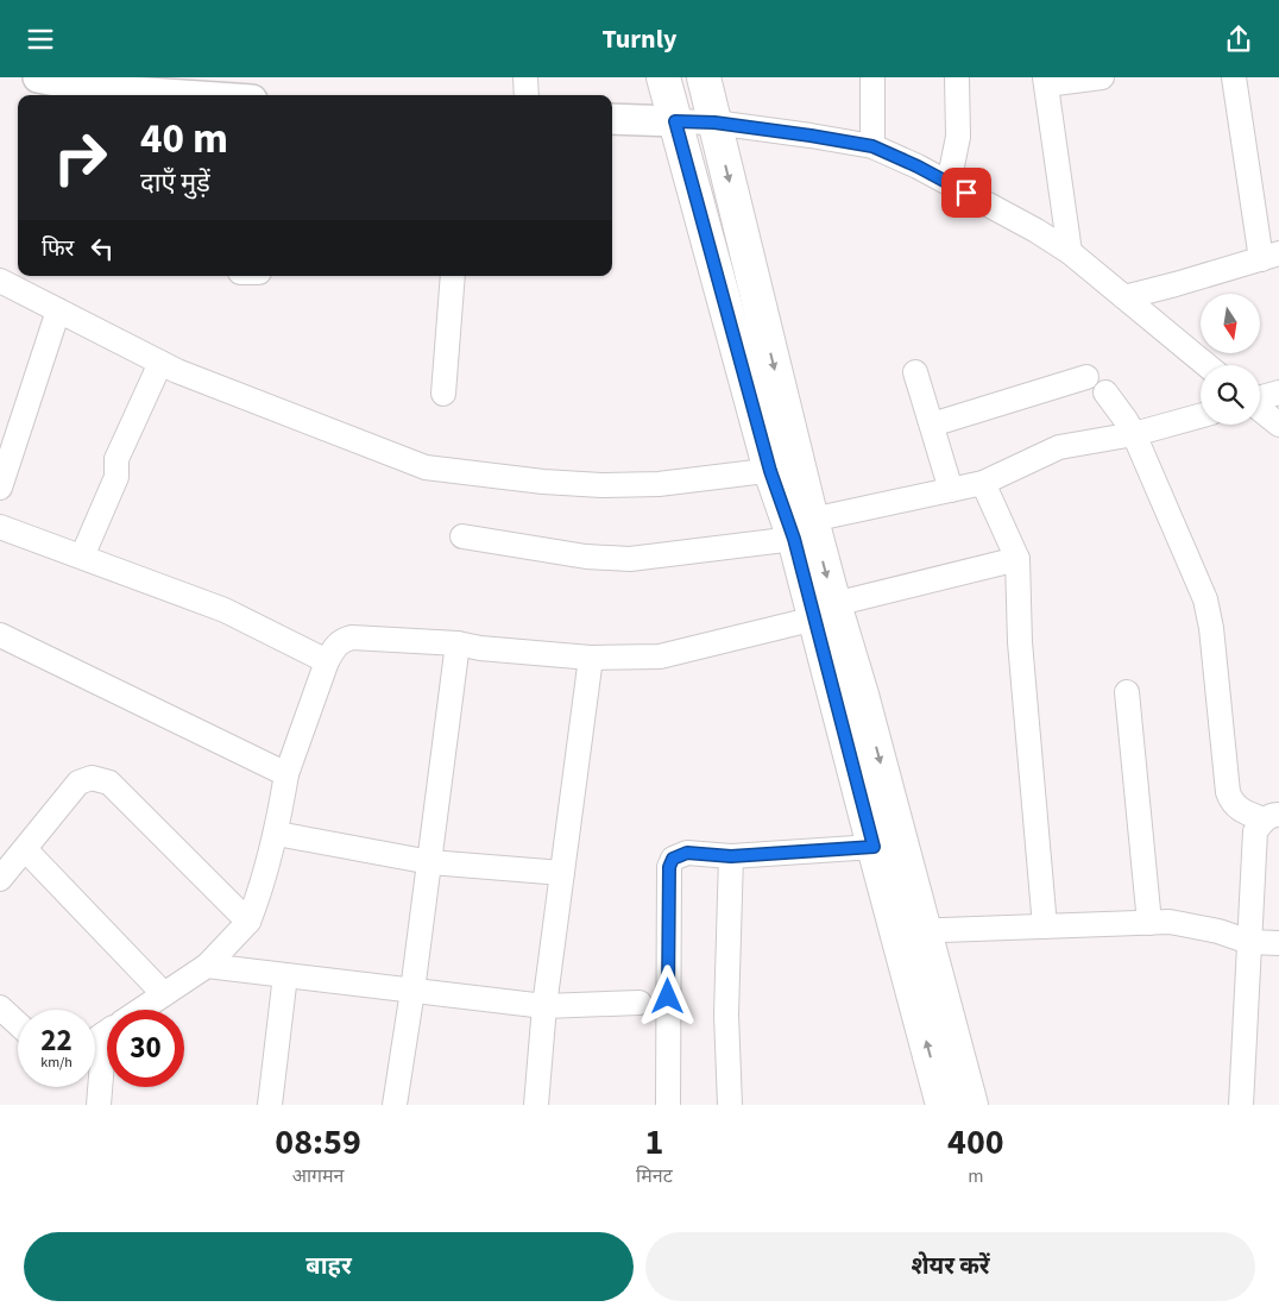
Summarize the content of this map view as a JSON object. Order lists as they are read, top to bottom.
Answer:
{
  "north": "bottom",
  "page": {
    "header": "Turnly",
    "turn": ["40 m", "दाएँ मुड़ें"],
    "then": "फिर",
    "speed": "22 km/h",
    "limit": "30",
    "eta": [
      "08:59",
      "आगमन",
      "1",
      "मिनट",
      "400",
      "m"
    ],
    "buttons": ["बाहर", "शेयर करें"]
  }
}
